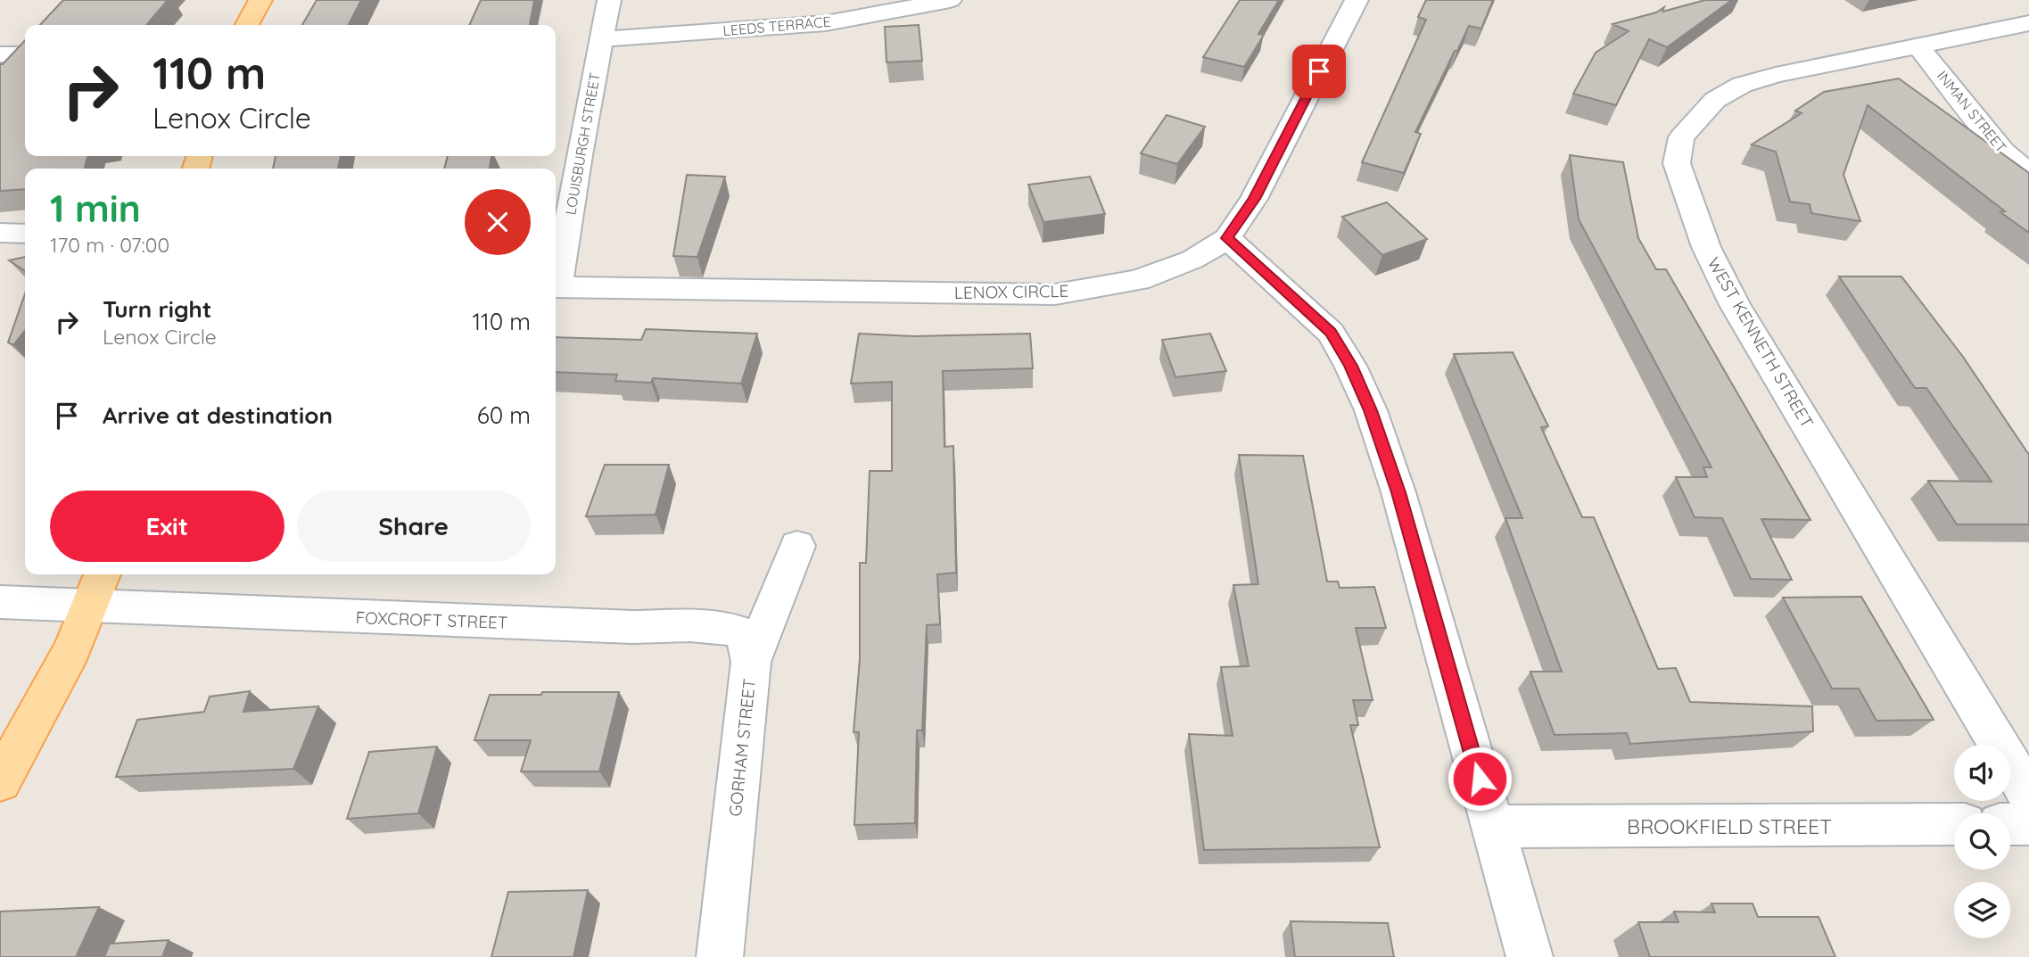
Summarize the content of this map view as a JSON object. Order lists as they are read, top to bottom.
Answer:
{
  "streets": {
    "street": [
      "LEEDS TERRACE",
      "INMAN STREET",
      "LOUISBURGH STREET",
      "LENOX CIRCLE",
      "WEST KENNETH STREET",
      "FOXCROFT STREET",
      "GORHAM STREET",
      "BROOKFIELD STREET"
    ]
  },
  "crossings": [
    ["LEEDS TERRACE", "LOUISBURGH STREET"],
    ["INMAN STREET", "WEST KENNETH STREET"],
    ["FOXCROFT STREET", "GORHAM STREET"]
  ],
  "page": {
    "turn": ["110 m", "Lenox Circle"],
    "heading": ["1 min", "170 m · 07:00"],
    "list": [
      {
        "name": "Turn right",
        "note": "Lenox Circle",
        "value": "110 m"
      },
      {
        "name": "Arrive at destination",
        "value": "60 m"
      }
    ],
    "buttons": ["Exit", "Share"]
  }
}
